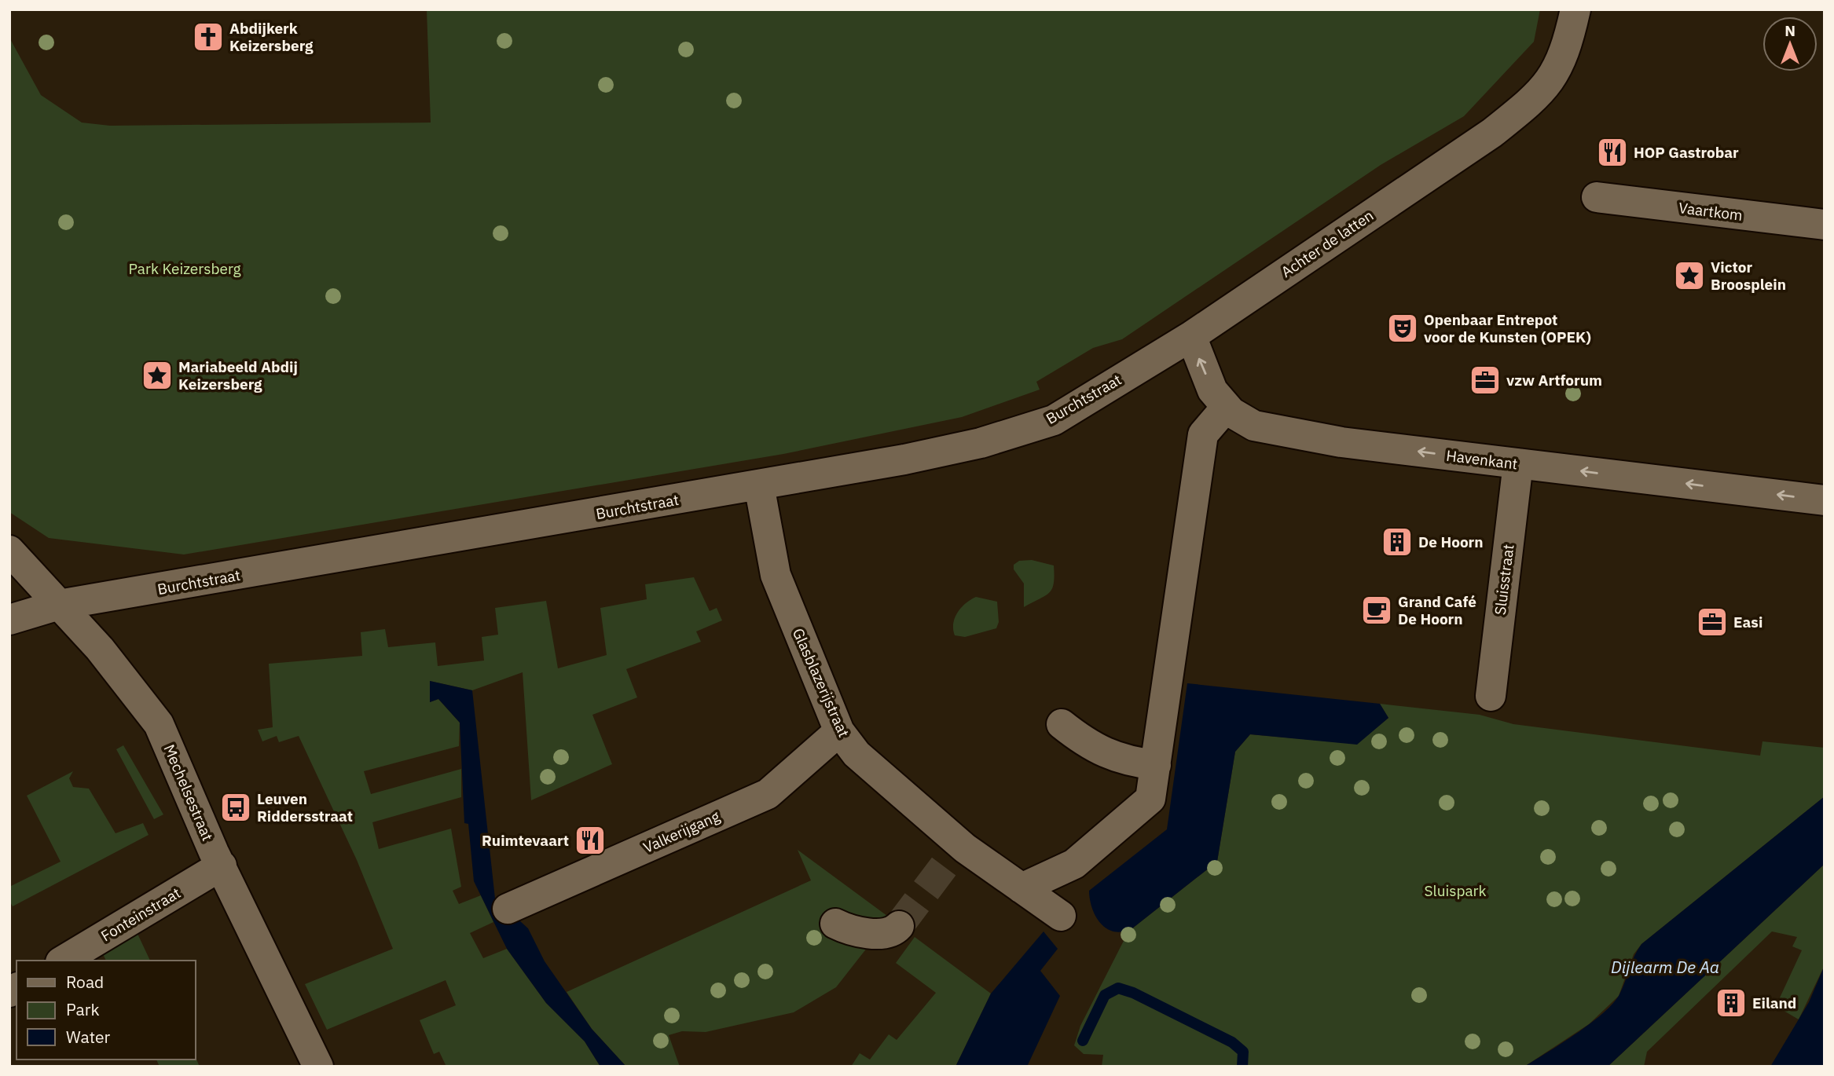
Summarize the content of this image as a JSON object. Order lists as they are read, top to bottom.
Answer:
{
  "streets": {
    "street": [
      "Vaartkom",
      "Achter de latten",
      "Burchtstraat",
      "Havenkant",
      "Sluisstraat",
      "Glasblazerijstraat",
      "Mechelsestraat",
      "Valkerijgang",
      "Fonteinstraat"
    ]
  },
  "crossings": [
    ["Achter de latten", "Burchtstraat"],
    ["Achter de latten", "Havenkant"],
    ["Burchtstraat", "Havenkant"],
    ["Burchtstraat", "Glasblazerijstraat"],
    ["Burchtstraat", "Mechelsestraat"],
    ["Havenkant", "Sluisstraat"],
    ["Glasblazerijstraat", "Valkerijgang"],
    ["Mechelsestraat", "Fonteinstraat"]
  ],
  "one_way": ["Havenkant"],
  "water": ["Dijlearm De Aa"],
  "parks": ["Park Keizersberg", "Sluispark"],
  "places": {
    "church": ["Abdijkerk Keizersberg"],
    "restaurant": ["HOP Gastrobar", "Ruimtevaart"],
    "place": ["Victor Broosplein", "Mariabeeld Abdij Keizersberg"],
    "theatre": ["Openbaar Entrepot voor de Kunsten (OPEK)"],
    "office": ["vzw Artforum", "Easi"],
    "building": ["De Hoorn", "Eiland"],
    "cafe": ["Grand Café De Hoorn"],
    "bus stop": ["Leuven Riddersstraat"]
  },
  "legend": ["Road", "Park", "Water"],
  "north": "top"
}
